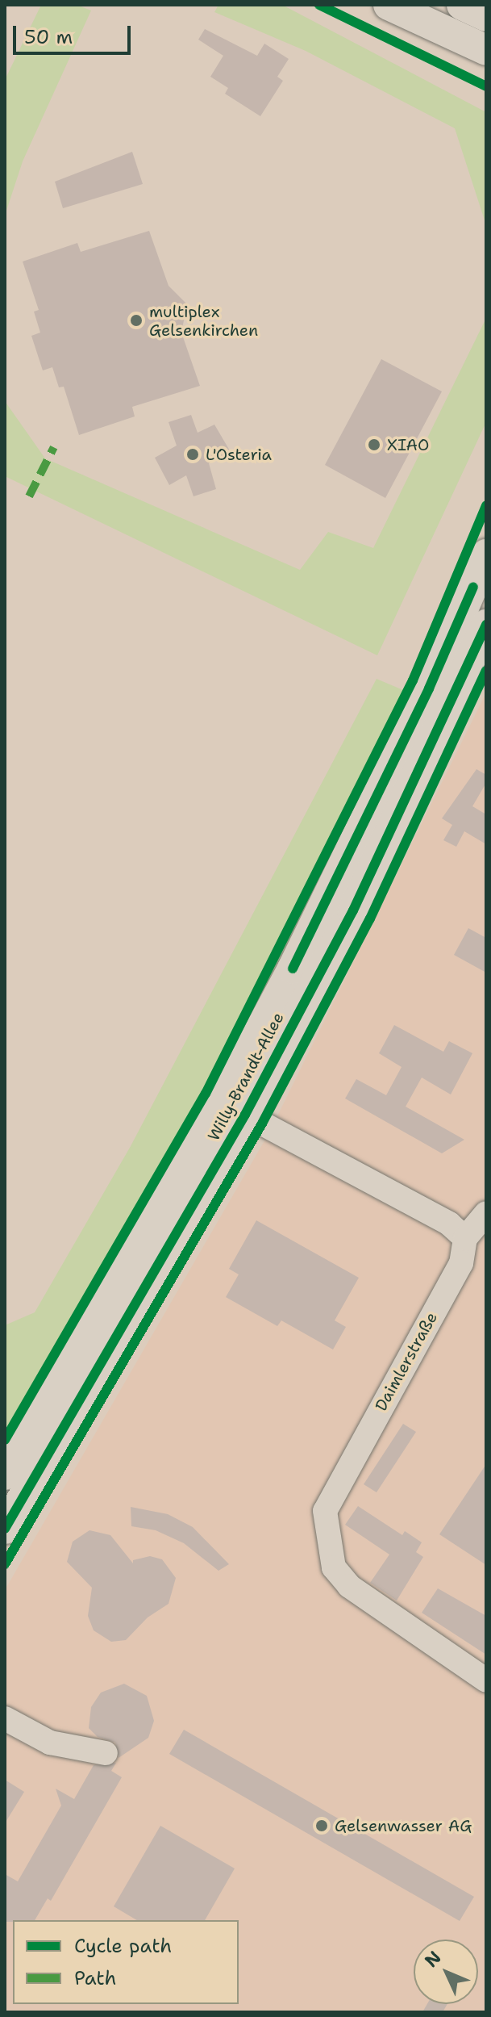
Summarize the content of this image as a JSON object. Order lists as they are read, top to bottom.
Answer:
{
  "streets": {
    "main road": ["Willy-Brandt-Allee"],
    "street": ["Daimlerstraße"]
  },
  "places": [
    "multiplex Gelsenkirchen",
    "XIAO",
    "L'Osteria",
    "Gelsenwasser AG"
  ],
  "legend": ["Cycle path", "Path"],
  "scale_bar": "50 m",
  "north": "top left"
}
